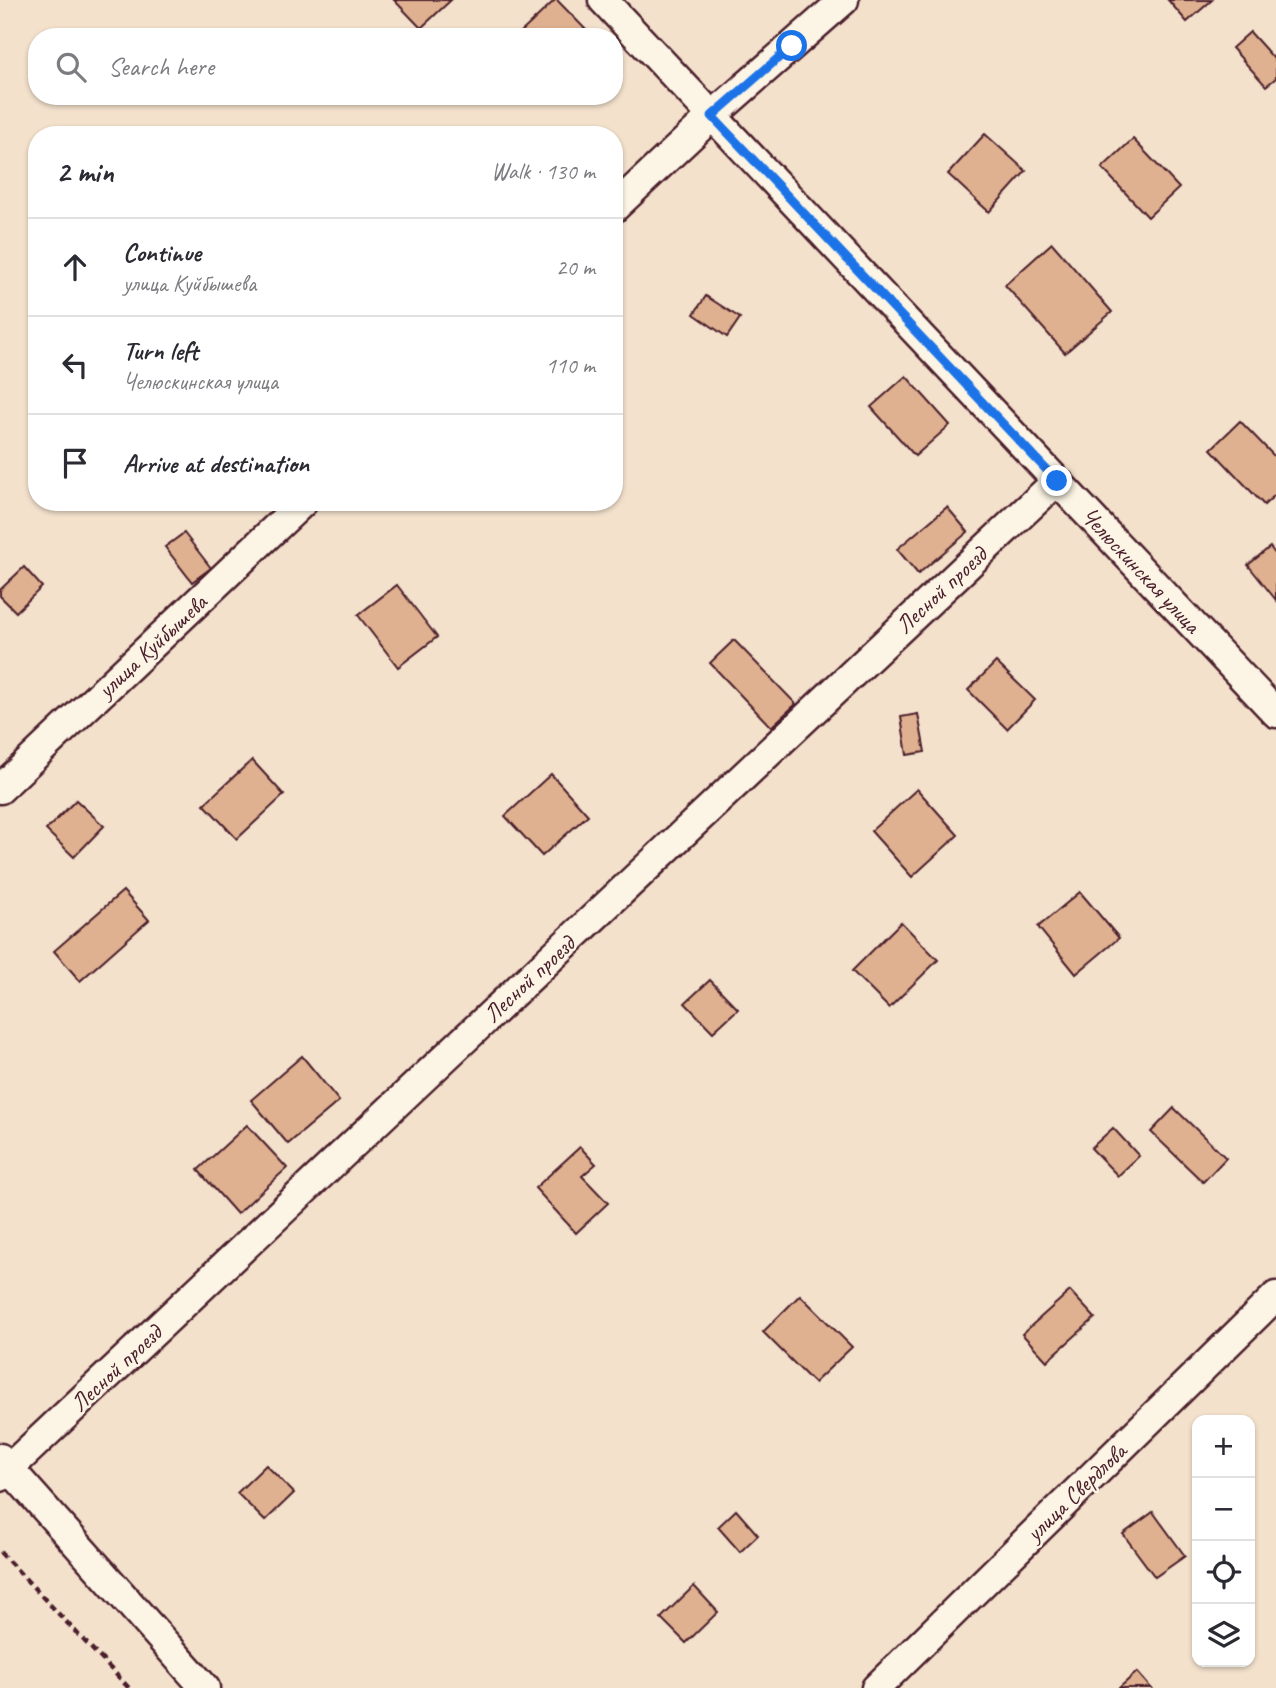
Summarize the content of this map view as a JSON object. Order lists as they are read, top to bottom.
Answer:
{
  "streets": {
    "street": [
      "Челюскинская улица",
      "Лесной проезд",
      "улица Куйбышева",
      "улица Свердлова"
    ]
  },
  "crossings": [
    ["Челюскинская улица", "Лесной проезд"]
  ],
  "page": {
    "search": "Search here",
    "heading": ["2 min", "Walk · 130 m"],
    "list": [
      ["Continue", "улица Куйбышева", "20 m"],
      ["Turn left", "Челюскинская улица", "110 m"],
      "Arrive at destination"
    ],
    "map_buttons": ["+", "−"]
  }
}
